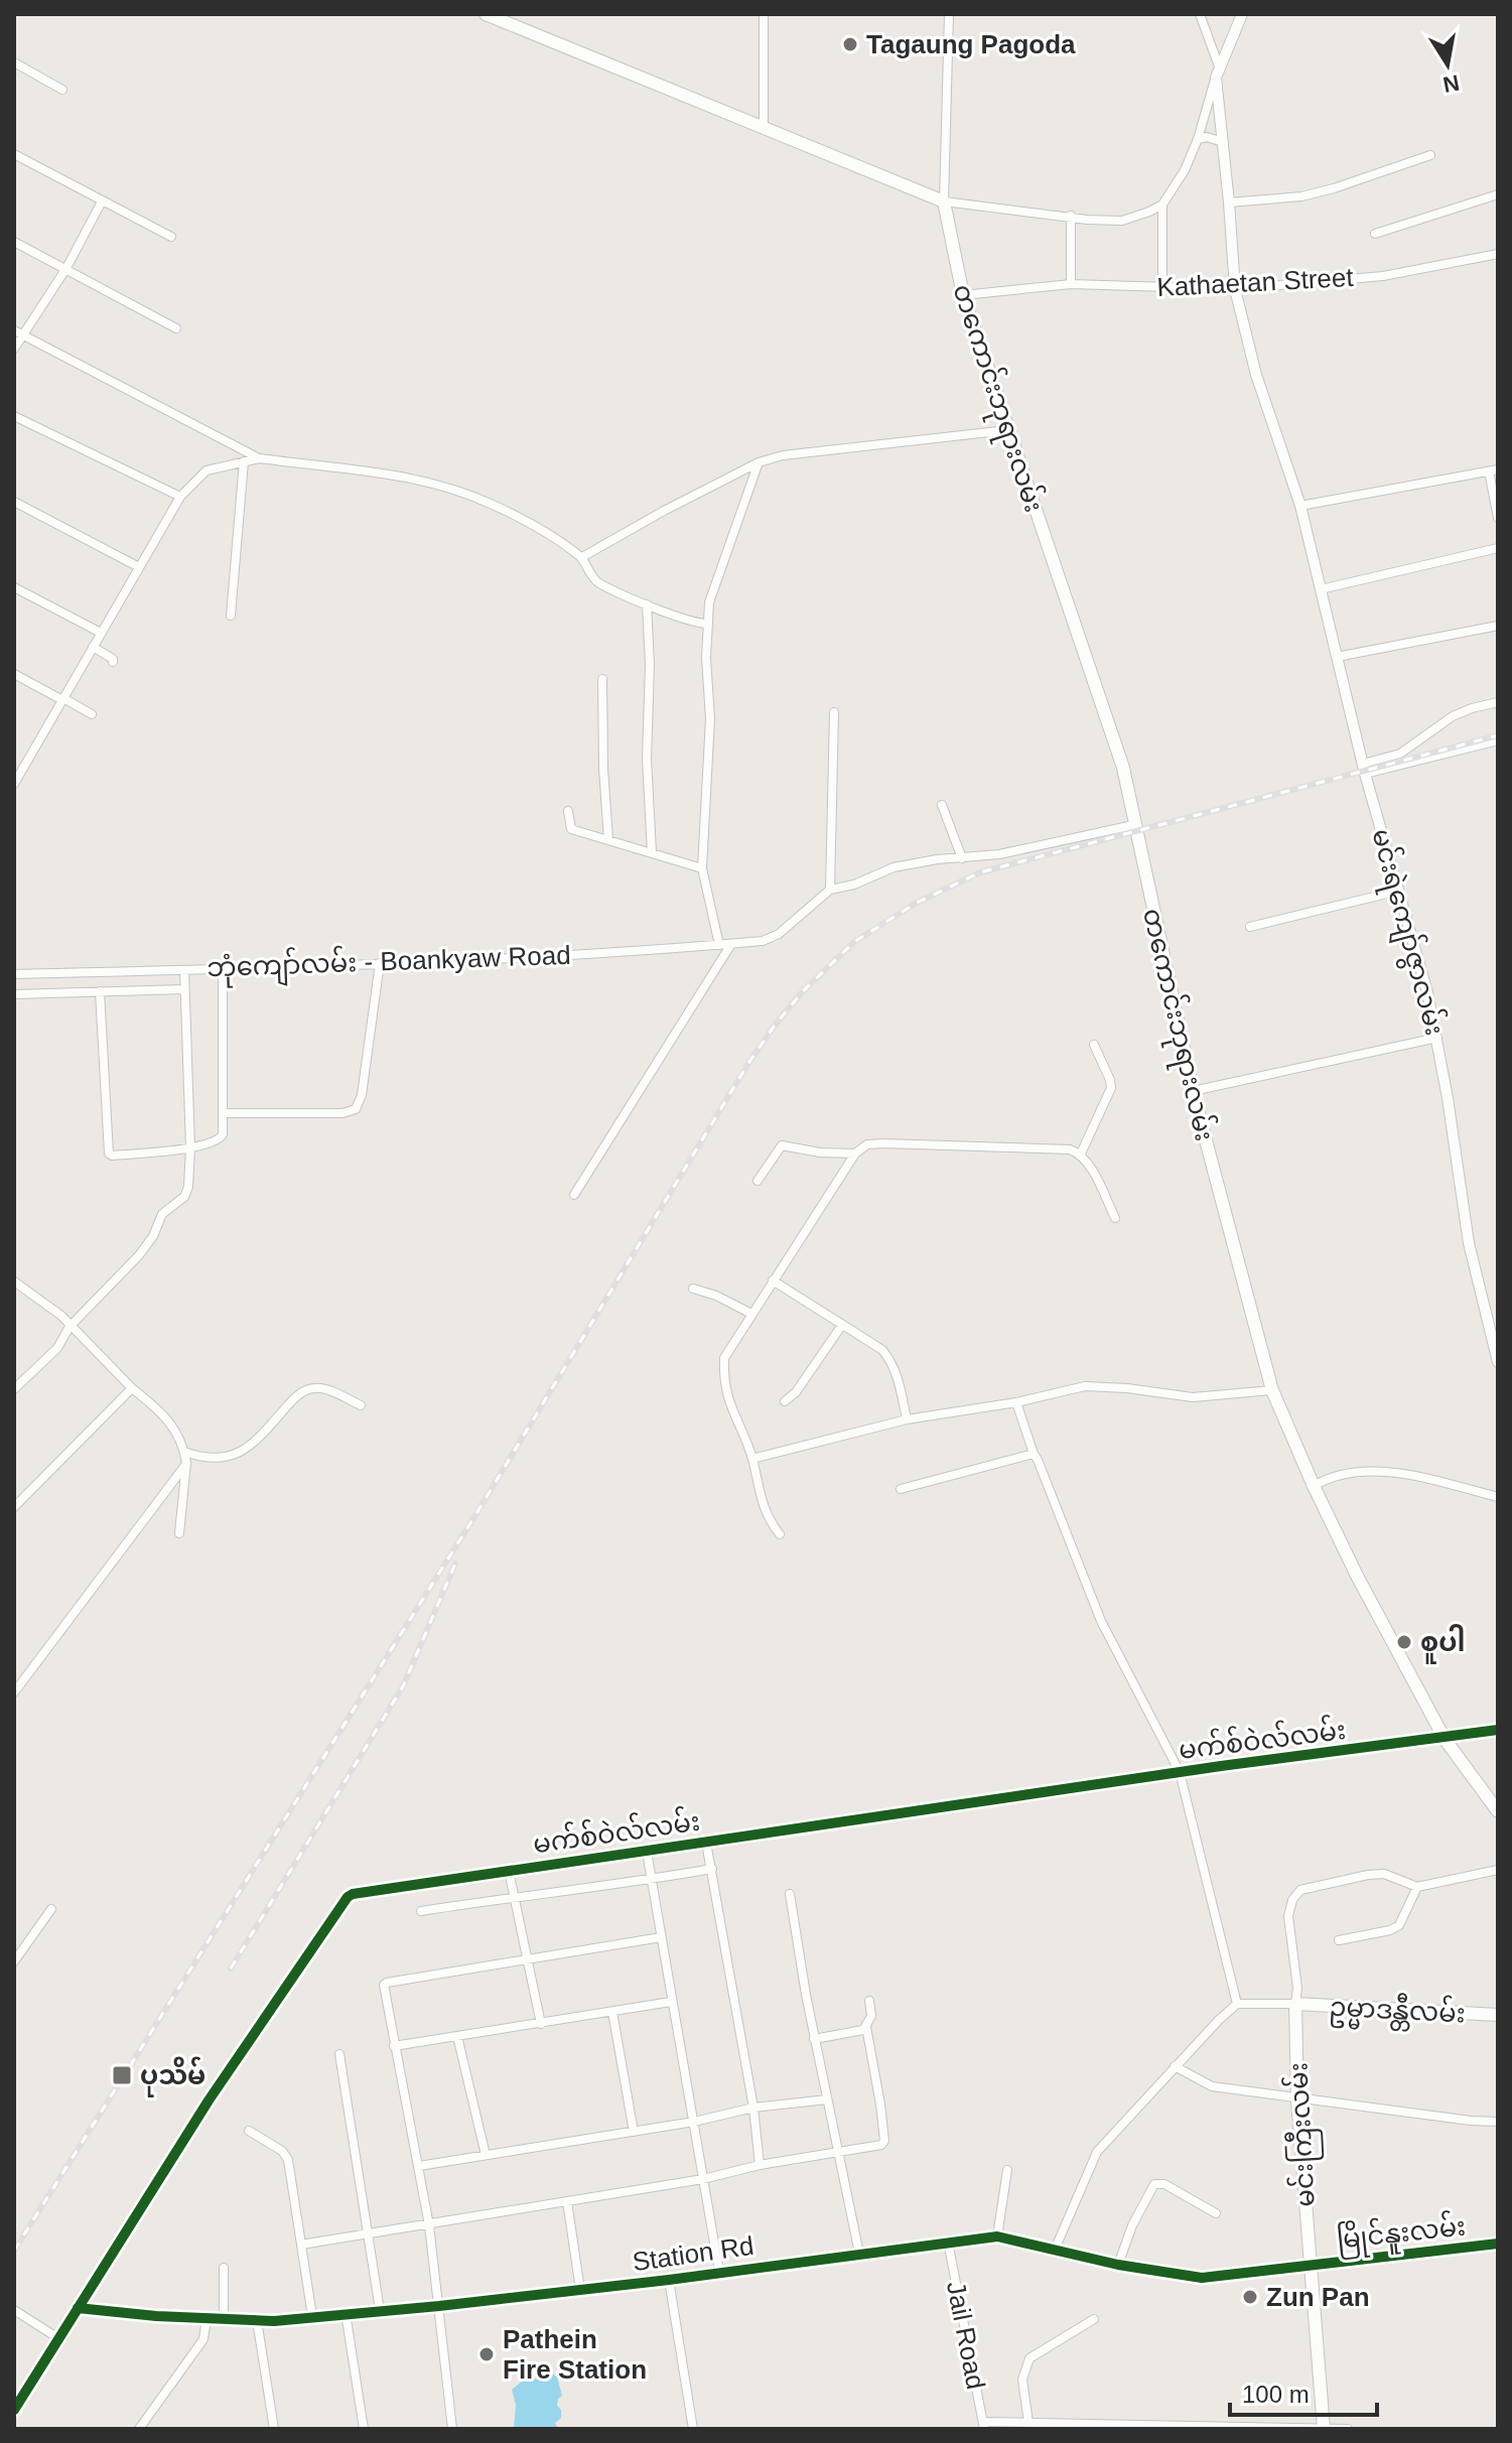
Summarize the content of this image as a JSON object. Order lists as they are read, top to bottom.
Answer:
{
  "streets": {
    "main road": ["တကောင်းဘုရားလမ်း", "ဥမ္မာဒန္တီလမ်း", "မင်းကြီးလမ်း"],
    "street": [
      "Kathaetan Street",
      "မင်းရဲကျော်ဇွာလမ်း",
      "ဘုံကျော်လမ်း - Boankyaw Road",
      "မက်စ်ဝဲလ်လမ်း",
      "မြိုင်နူးလမ်း",
      "Station Rd",
      "Jail Road"
    ]
  },
  "crossings": [
    ["Kathaetan Street", "တကောင်းဘုရားလမ်း"],
    ["Kathaetan Street", "မင်းရဲကျော်ဇွာလမ်း"],
    ["တကောင်းဘုရားလမ်း", "မက်စ်ဝဲလ်လမ်း"],
    ["မက်စ်ဝဲလ်လမ်း", "Station Rd"],
    ["ဥမ္မာဒန္တီလမ်း", "မင်းကြီးလမ်း"],
    ["မင်းကြီးလမ်း", "မြိုင်နူးလမ်း"],
    ["မင်းကြီးလမ်း", "Station Rd"],
    ["မြိုင်နူးလမ်း", "Station Rd"],
    ["Station Rd", "Jail Road"]
  ],
  "places": {
    "other": [
      "Tagaung Pagoda",
      "စူပါ",
      "Zun Pan",
      "Pathein Fire Station"
    ],
    "transit": ["ပုသိမ်"]
  },
  "scale_bar": "100 m",
  "north": "bottom"
}
